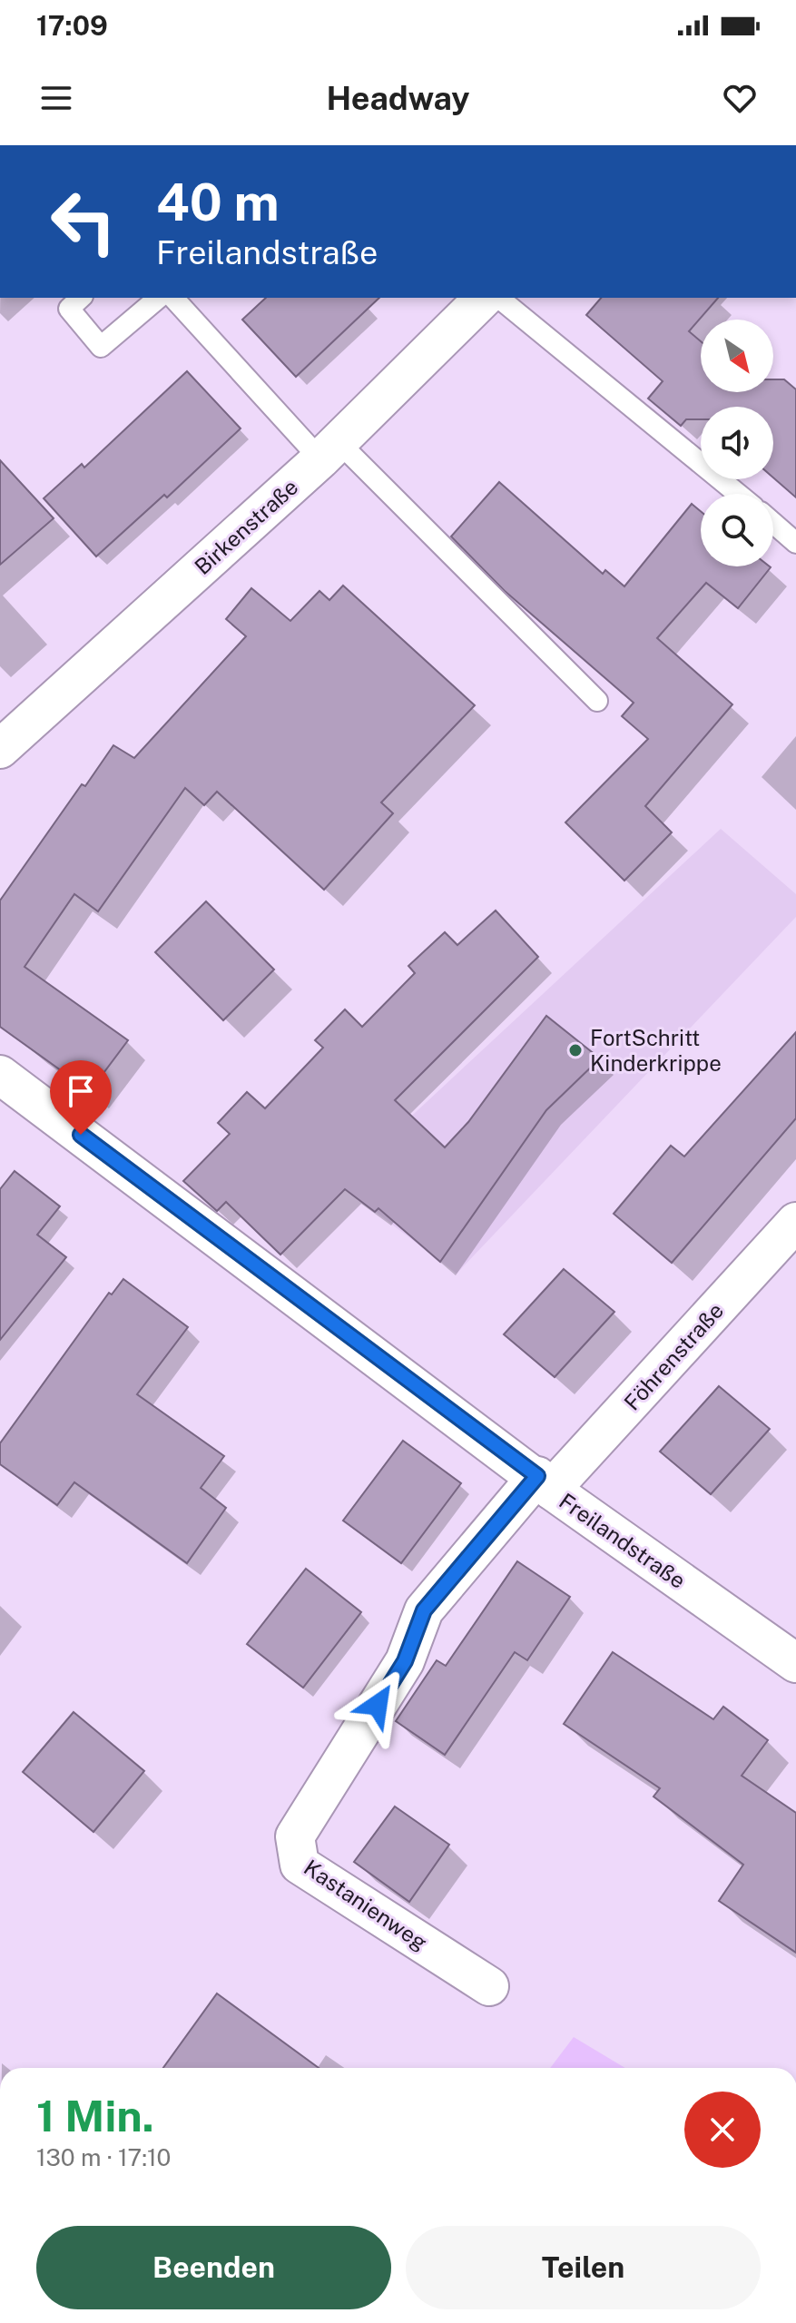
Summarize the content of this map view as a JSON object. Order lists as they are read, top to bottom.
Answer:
{
  "streets": {
    "street": [
      "Birkenstraße",
      "Föhrenstraße",
      "Freilandstraße",
      "Kastanienweg"
    ]
  },
  "crossings": [
    ["Föhrenstraße", "Freilandstraße"],
    ["Föhrenstraße", "Kastanienweg"],
    ["Freilandstraße", "Kastanienweg"]
  ],
  "places": ["FortSchritt Kinderkrippe"],
  "north": "bottom right",
  "page": {
    "status": "17:09",
    "header": "Headway",
    "turn": ["40 m", "Freilandstraße"],
    "heading": ["1 Min.", "130 m · 17:10"],
    "buttons": ["Beenden", "Teilen"]
  }
}
